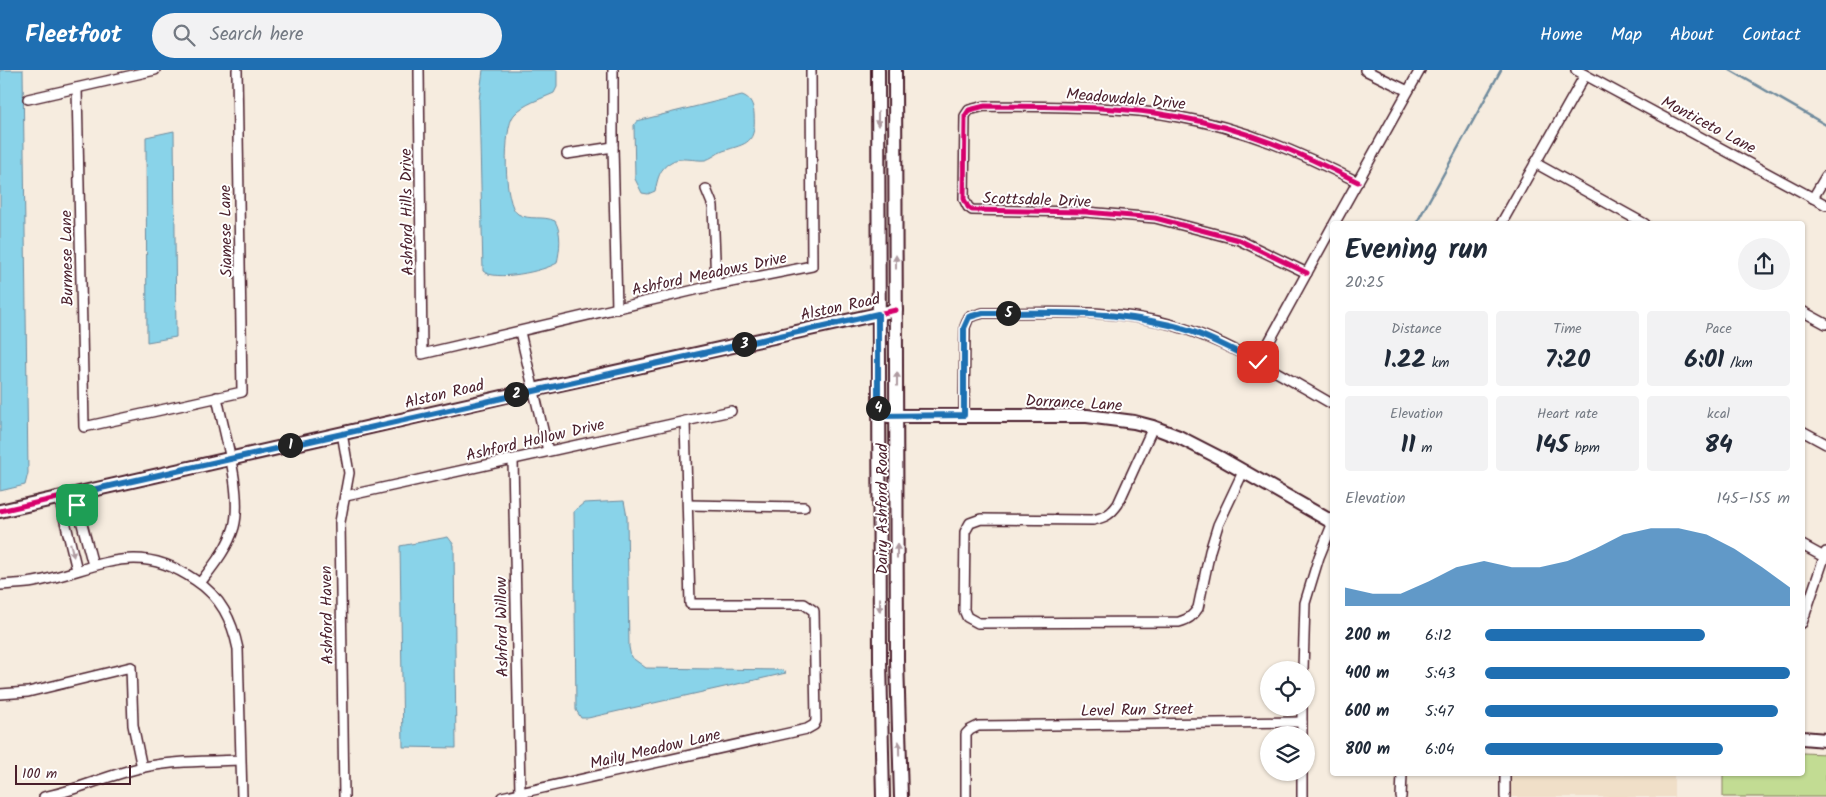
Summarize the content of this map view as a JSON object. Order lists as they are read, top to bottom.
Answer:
{
  "streets": {
    "main road": ["Alston Road", "Dorrance Lane", "Dairy Ashford Road"],
    "street": [
      "Meadowdale Drive",
      "Monticeto Lane",
      "Scottsdale Drive",
      "Ashford Hills Drive",
      "Siamese Lane",
      "Burmese Lane",
      "Ashford Meadows Drive",
      "Ashford Hollow Drive",
      "Ashford Haven",
      "Ashford Willow",
      "Level Run Street",
      "Maily Meadow Lane"
    ]
  },
  "crossings": [
    ["Meadowdale Drive", "Scottsdale Drive"],
    ["Ashford Hills Drive", "Ashford Meadows Drive"],
    ["Siamese Lane", "Burmese Lane"],
    ["Alston Road", "Dairy Ashford Road"],
    ["Alston Road", "Ashford Haven"],
    ["Dorrance Lane", "Dairy Ashford Road"],
    ["Ashford Hollow Drive", "Ashford Haven"],
    ["Ashford Hollow Drive", "Ashford Willow"],
    ["Ashford Willow", "Maily Meadow Lane"]
  ],
  "scale_bar": "100 m",
  "page": {
    "header": "Fleetfoot",
    "search": "Search here",
    "nav": [
      "Home",
      "Map",
      "About",
      "Contact"
    ],
    "heading": ["Evening run", "20:25"],
    "pins": [
      "5",
      "3",
      "2",
      "4",
      "1"
    ],
    "stats": [
      ["Distance", "1.22 km"],
      ["Time", "7:20"],
      ["Pace", "6:01 /km"],
      ["Elevation", "11 m"],
      ["Heart rate", "145 bpm"],
      ["kcal", "84"]
    ],
    "chart": ["Elevation", "145–155 m"],
    "list": [
      {
        "name": "200 m",
        "note": "6:12"
      },
      {
        "name": "400 m",
        "note": "5:43"
      },
      {
        "name": "600 m",
        "note": "5:47"
      },
      {
        "name": "800 m",
        "note": "6:04"
      }
    ],
    "scale": "100 m"
  }
}
